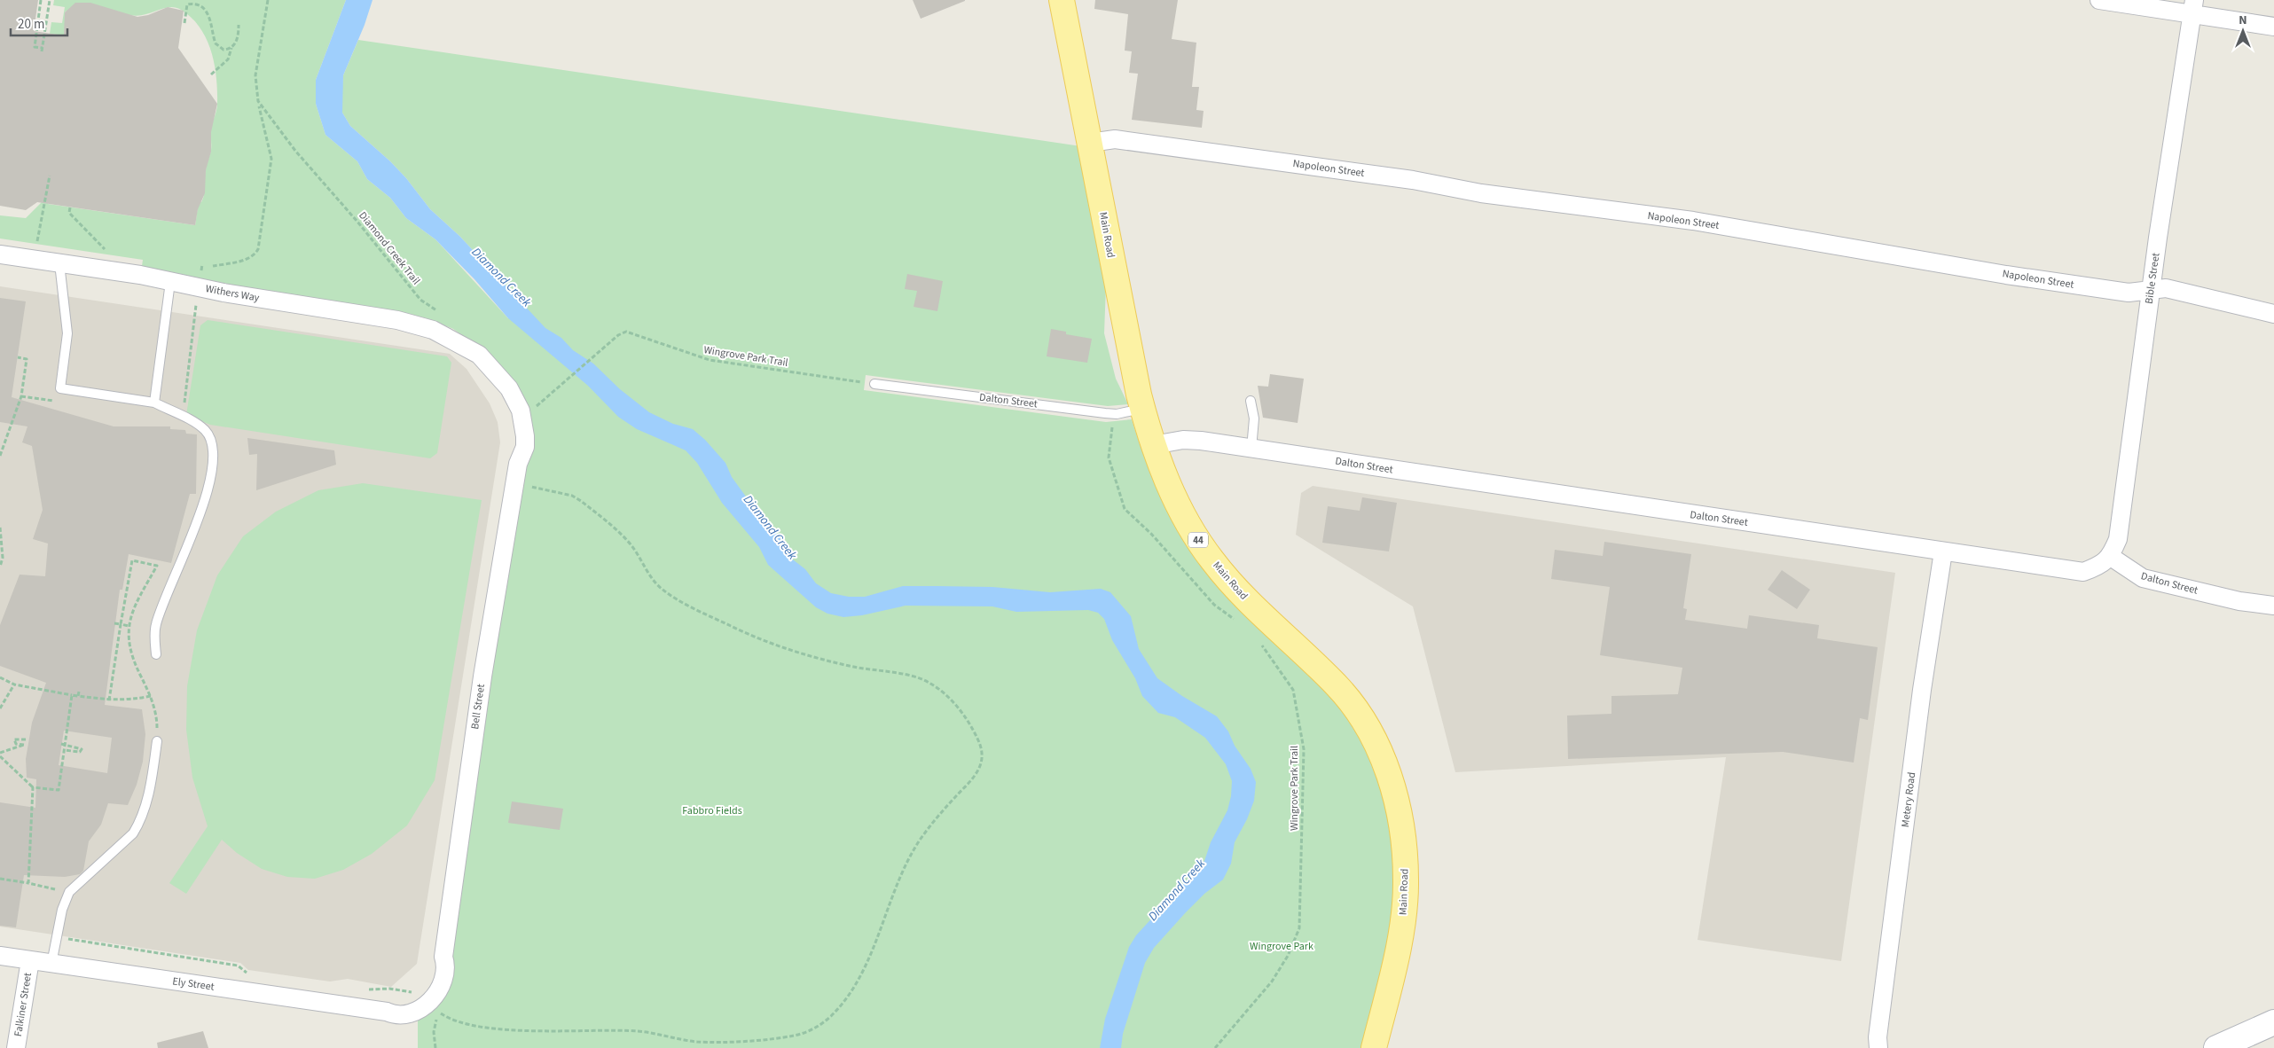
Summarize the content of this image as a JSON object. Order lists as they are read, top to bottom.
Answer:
{
  "streets": {
    "main road": ["Main Road", "44"],
    "street": [
      "Napoleon Street",
      "Bible Street",
      "Withers Way",
      "Dalton Street",
      "Bell Street",
      "Metery Road",
      "Ely Street",
      "Falkiner Street"
    ],
    "path": ["Diamond Creek Trail", "Wingrove Park Trail"]
  },
  "crossings": [
    ["Napoleon Street", "Main Road"],
    ["Napoleon Street", "Bible Street"],
    ["Main Road", "Dalton Street"],
    ["Bible Street", "Dalton Street"],
    ["Withers Way", "Bell Street"],
    ["Wingrove Park Trail", "Dalton Street"],
    ["Dalton Street", "Metery Road"],
    ["Bell Street", "Ely Street"],
    ["Ely Street", "Falkiner Street"]
  ],
  "water": ["Diamond Creek"],
  "parks": ["Fabbro Fields", "Wingrove Park"],
  "scale_bar": "20 m",
  "north": "top"
}
